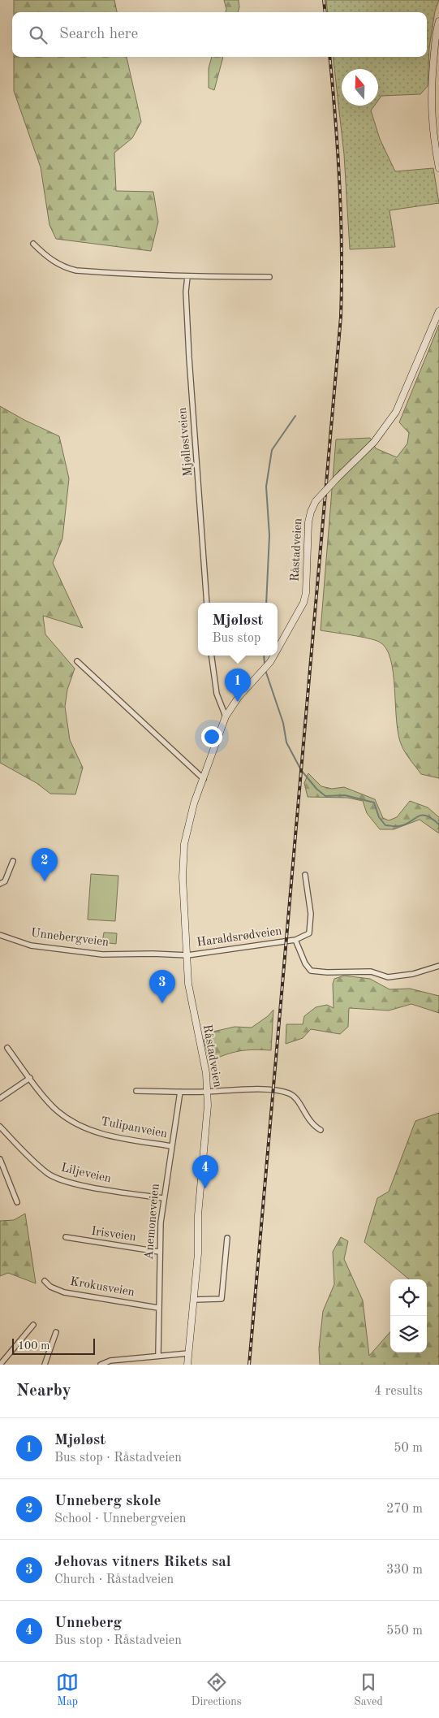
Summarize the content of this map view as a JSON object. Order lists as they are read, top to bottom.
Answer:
{
  "streets": {
    "main road": ["Råstadveien"],
    "street": [
      "Mjølløstveien",
      "Haraldsrødveien",
      "Unnebergveien",
      "Tulipanveien",
      "Liljeveien",
      "Anemoneveien",
      "Irisveien",
      "Krokusveien"
    ]
  },
  "crossings": [
    ["Råstadveien", "Haraldsrødveien"],
    ["Råstadveien", "Unnebergveien"],
    ["Haraldsrødveien", "Unnebergveien"],
    ["Tulipanveien", "Anemoneveien"],
    ["Liljeveien", "Anemoneveien"],
    ["Anemoneveien", "Irisveien"],
    ["Anemoneveien", "Krokusveien"]
  ],
  "scale_bar": "100 m",
  "north": "top",
  "page": {
    "search": "Search here",
    "popup": ["Mjøløst", "Bus stop"],
    "pins": [
      "1",
      "2",
      "3",
      "4"
    ],
    "scale": "100 m",
    "heading": ["Nearby", "4 results"],
    "list": [
      {
        "mark": "1",
        "name": "Mjøløst",
        "note": "Bus stop · Råstadveien",
        "value": "50 m"
      },
      {
        "mark": "2",
        "name": "Unneberg skole",
        "note": "School · Unnebergveien",
        "value": "270 m"
      },
      {
        "mark": "3",
        "name": "Jehovas vitners Rikets sal",
        "note": "Church · Råstadveien",
        "value": "330 m"
      },
      {
        "mark": "4",
        "name": "Unneberg",
        "note": "Bus stop · Råstadveien",
        "value": "550 m"
      }
    ],
    "nav": ["Map", "Directions", "Saved"]
  }
}
